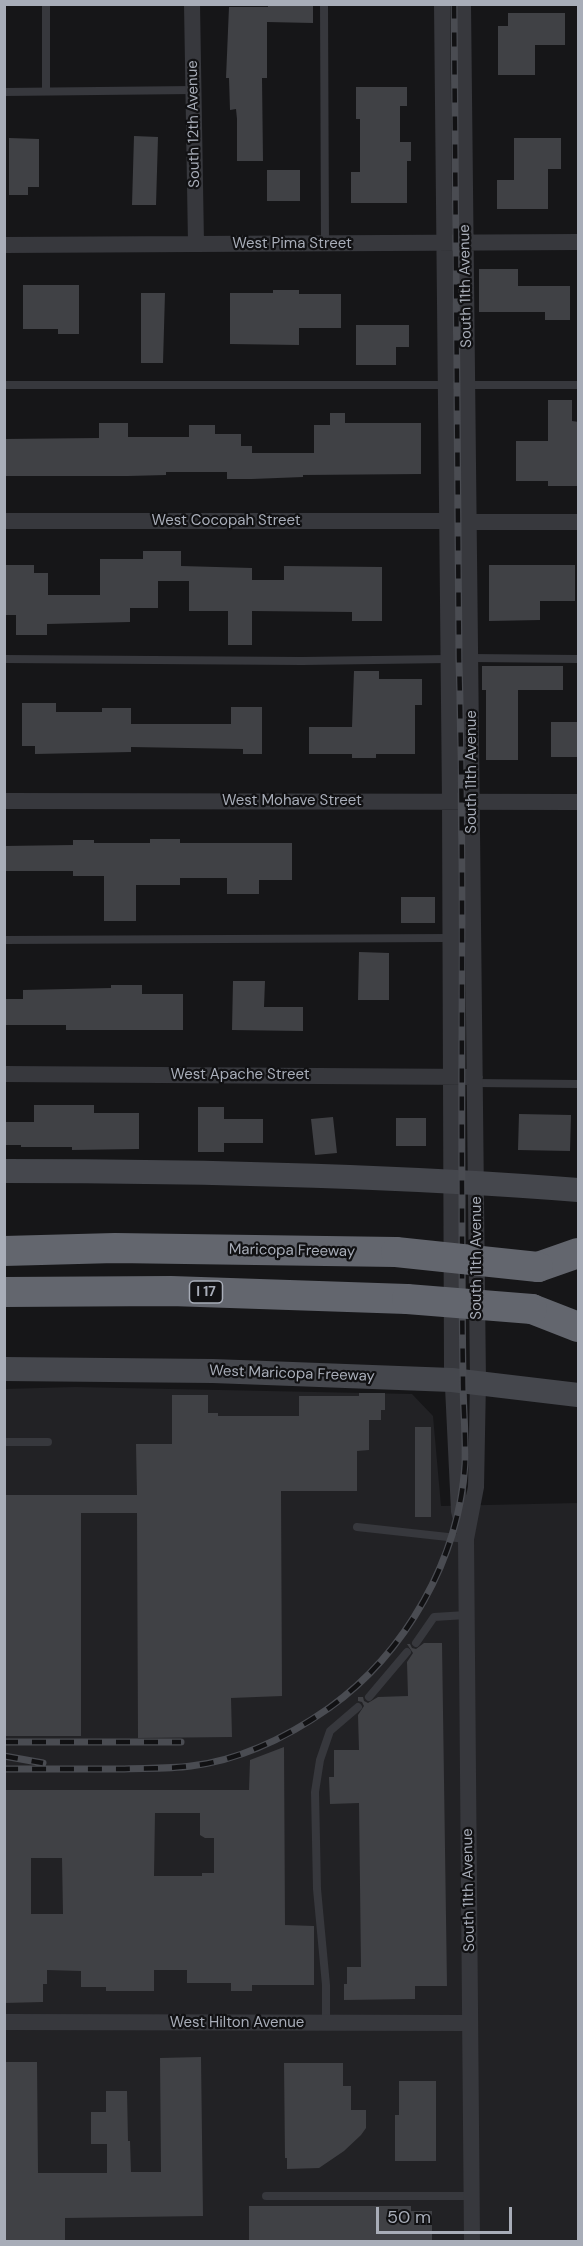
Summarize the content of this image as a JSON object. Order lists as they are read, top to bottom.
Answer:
{
  "streets": {
    "highway": ["Maricopa Freeway", "I 17"],
    "main road": ["West Maricopa Freeway"],
    "street": [
      "South 12th Avenue",
      "West Pima Street",
      "South 11th Avenue",
      "West Cocopah Street",
      "West Mohave Street",
      "West Apache Street",
      "West Hilton Avenue"
    ]
  },
  "crossings": [
    ["South 12th Avenue", "West Pima Street"],
    ["West Pima Street", "South 11th Avenue"],
    ["South 11th Avenue", "West Cocopah Street"],
    ["South 11th Avenue", "West Mohave Street"],
    ["South 11th Avenue", "West Apache Street"],
    ["South 11th Avenue", "West Maricopa Freeway"],
    ["South 11th Avenue", "West Hilton Avenue"]
  ],
  "scale_bar": "50 m"
}
